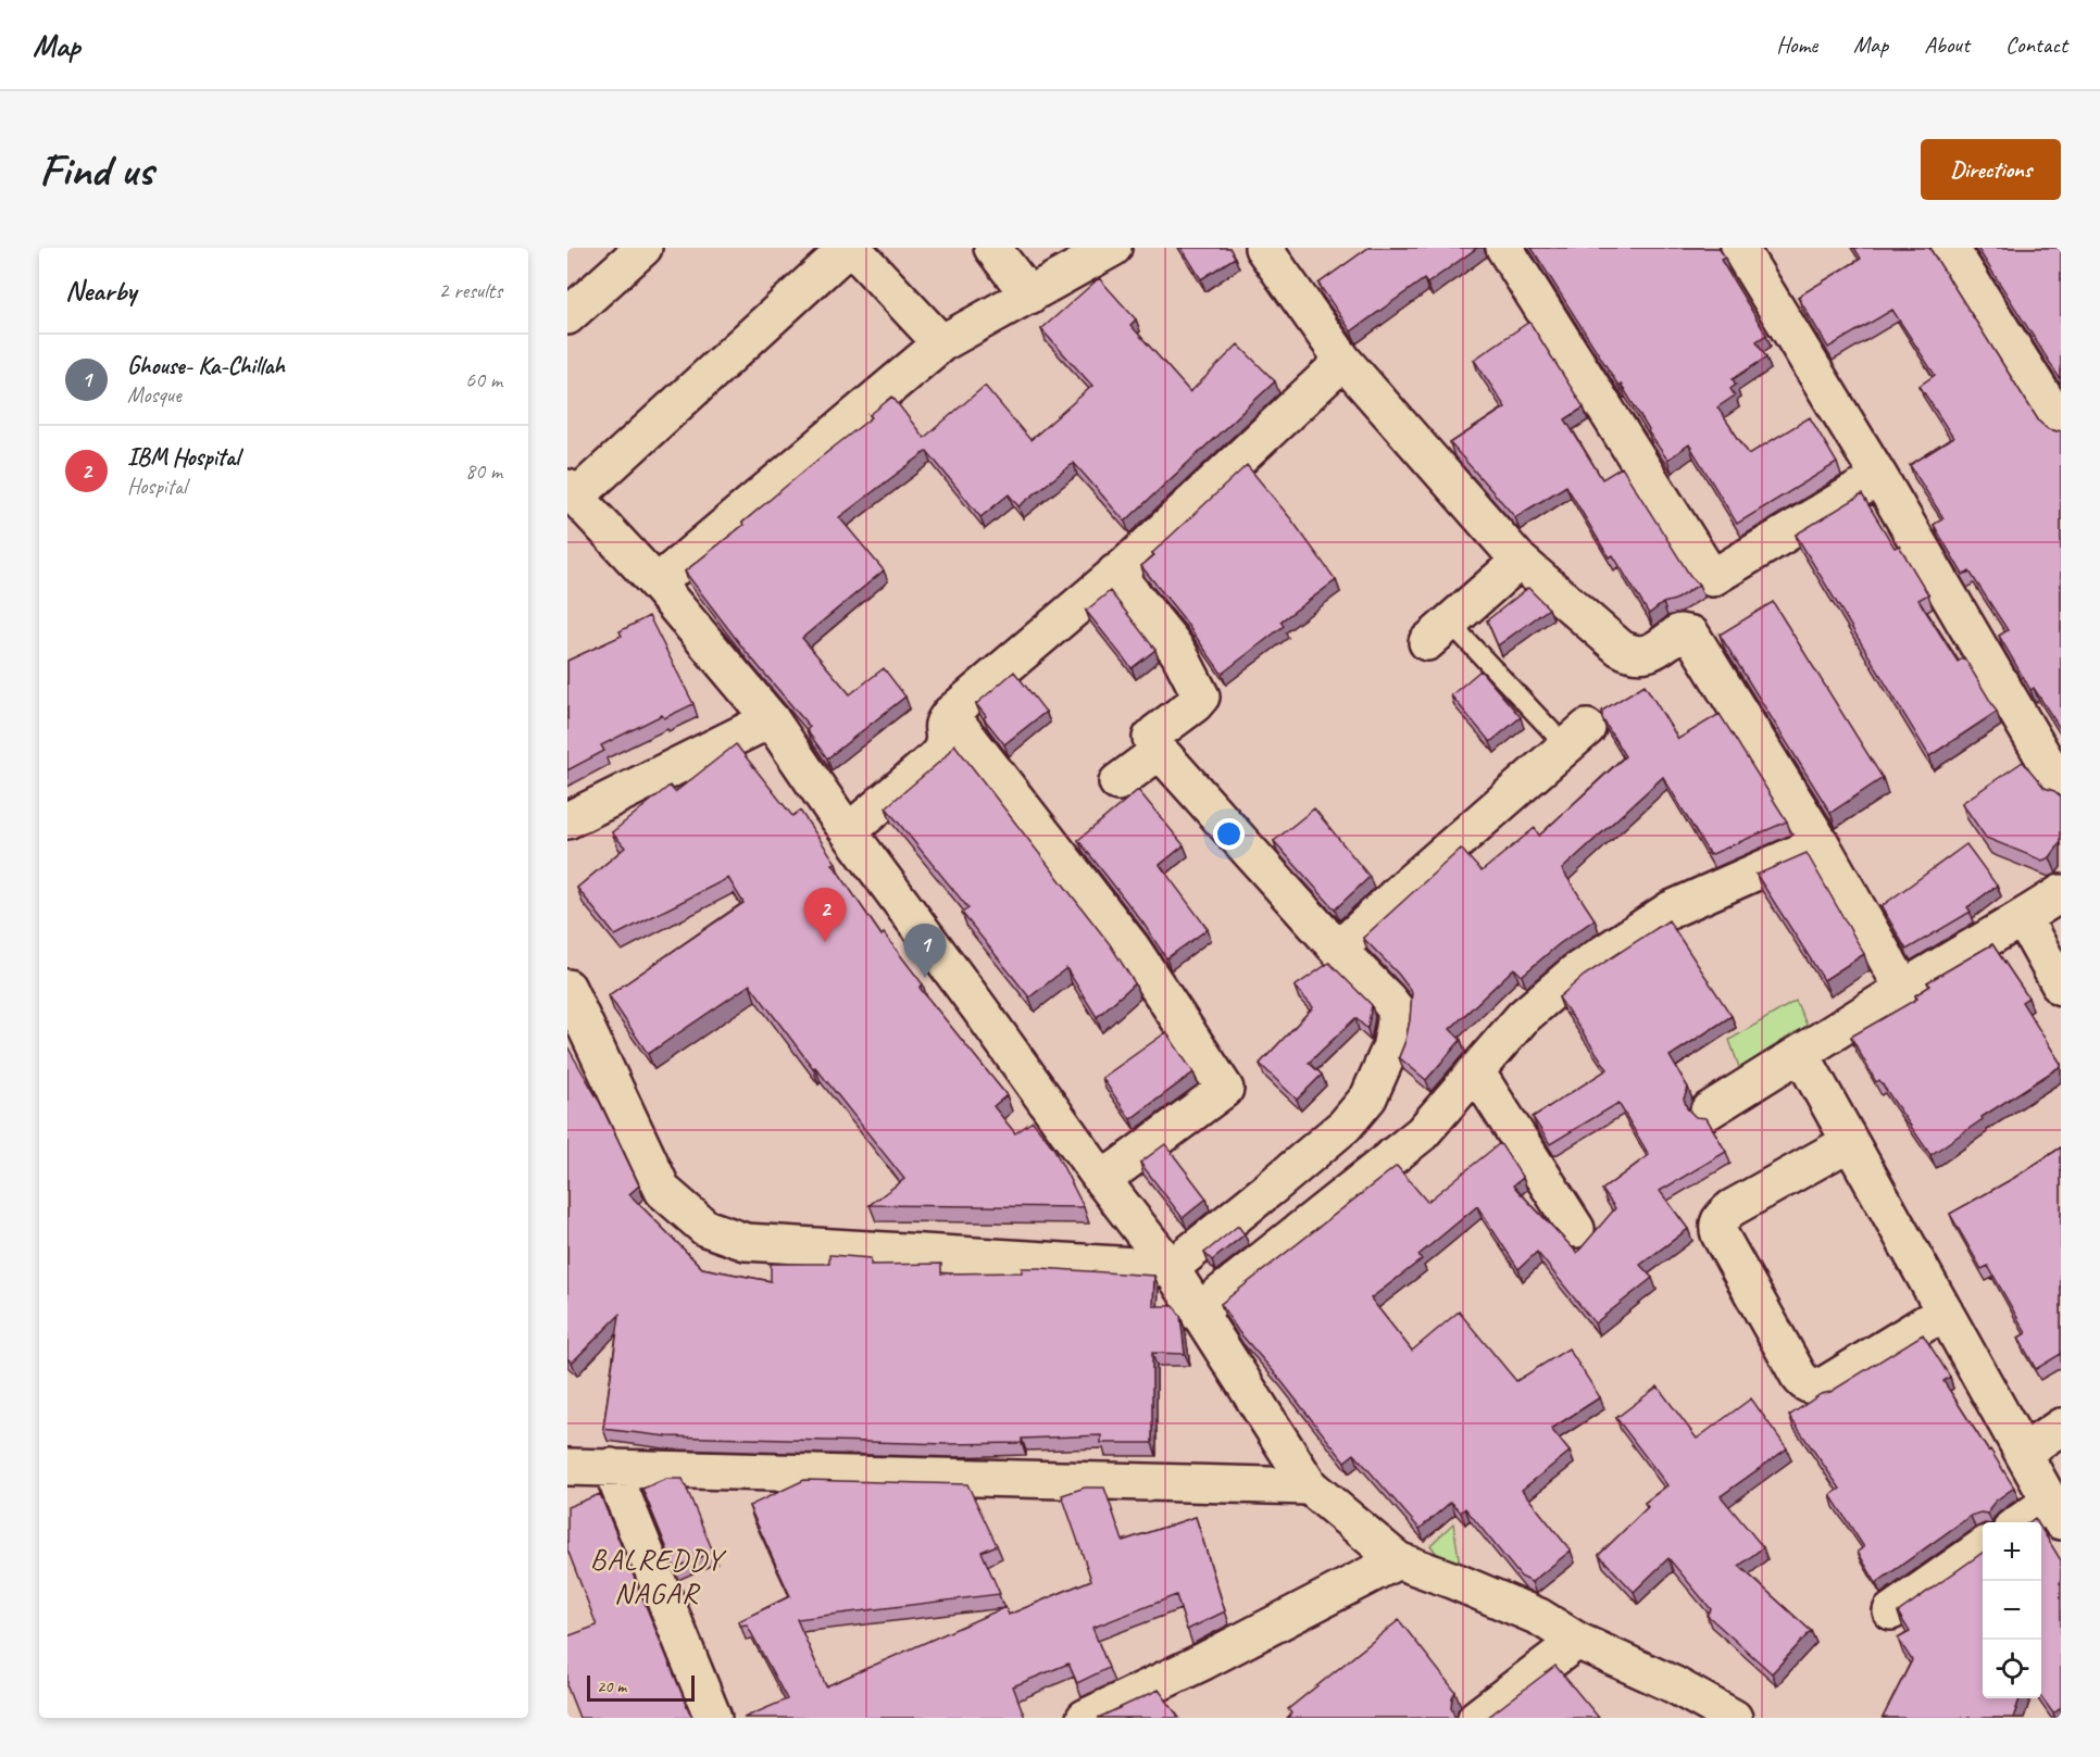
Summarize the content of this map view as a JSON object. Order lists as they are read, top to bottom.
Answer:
{
  "districts": ["BALREDDY NAGAR"],
  "scale_bar": "20 m",
  "page": {
    "header": "Map",
    "nav": [
      "Home",
      "Map",
      "About",
      "Contact"
    ],
    "buttons": "Directions",
    "title": "Find us",
    "heading": ["Nearby", "2 results"],
    "list": [
      {
        "mark": "1",
        "name": "Ghouse- Ka-Chillah",
        "note": "Mosque",
        "value": "60 m"
      },
      {
        "mark": "2",
        "name": "IBM Hospital",
        "note": "Hospital",
        "value": "80 m"
      }
    ],
    "pins": ["2", "1"],
    "map_buttons": ["+", "−"],
    "scale": "20 m"
  }
}
